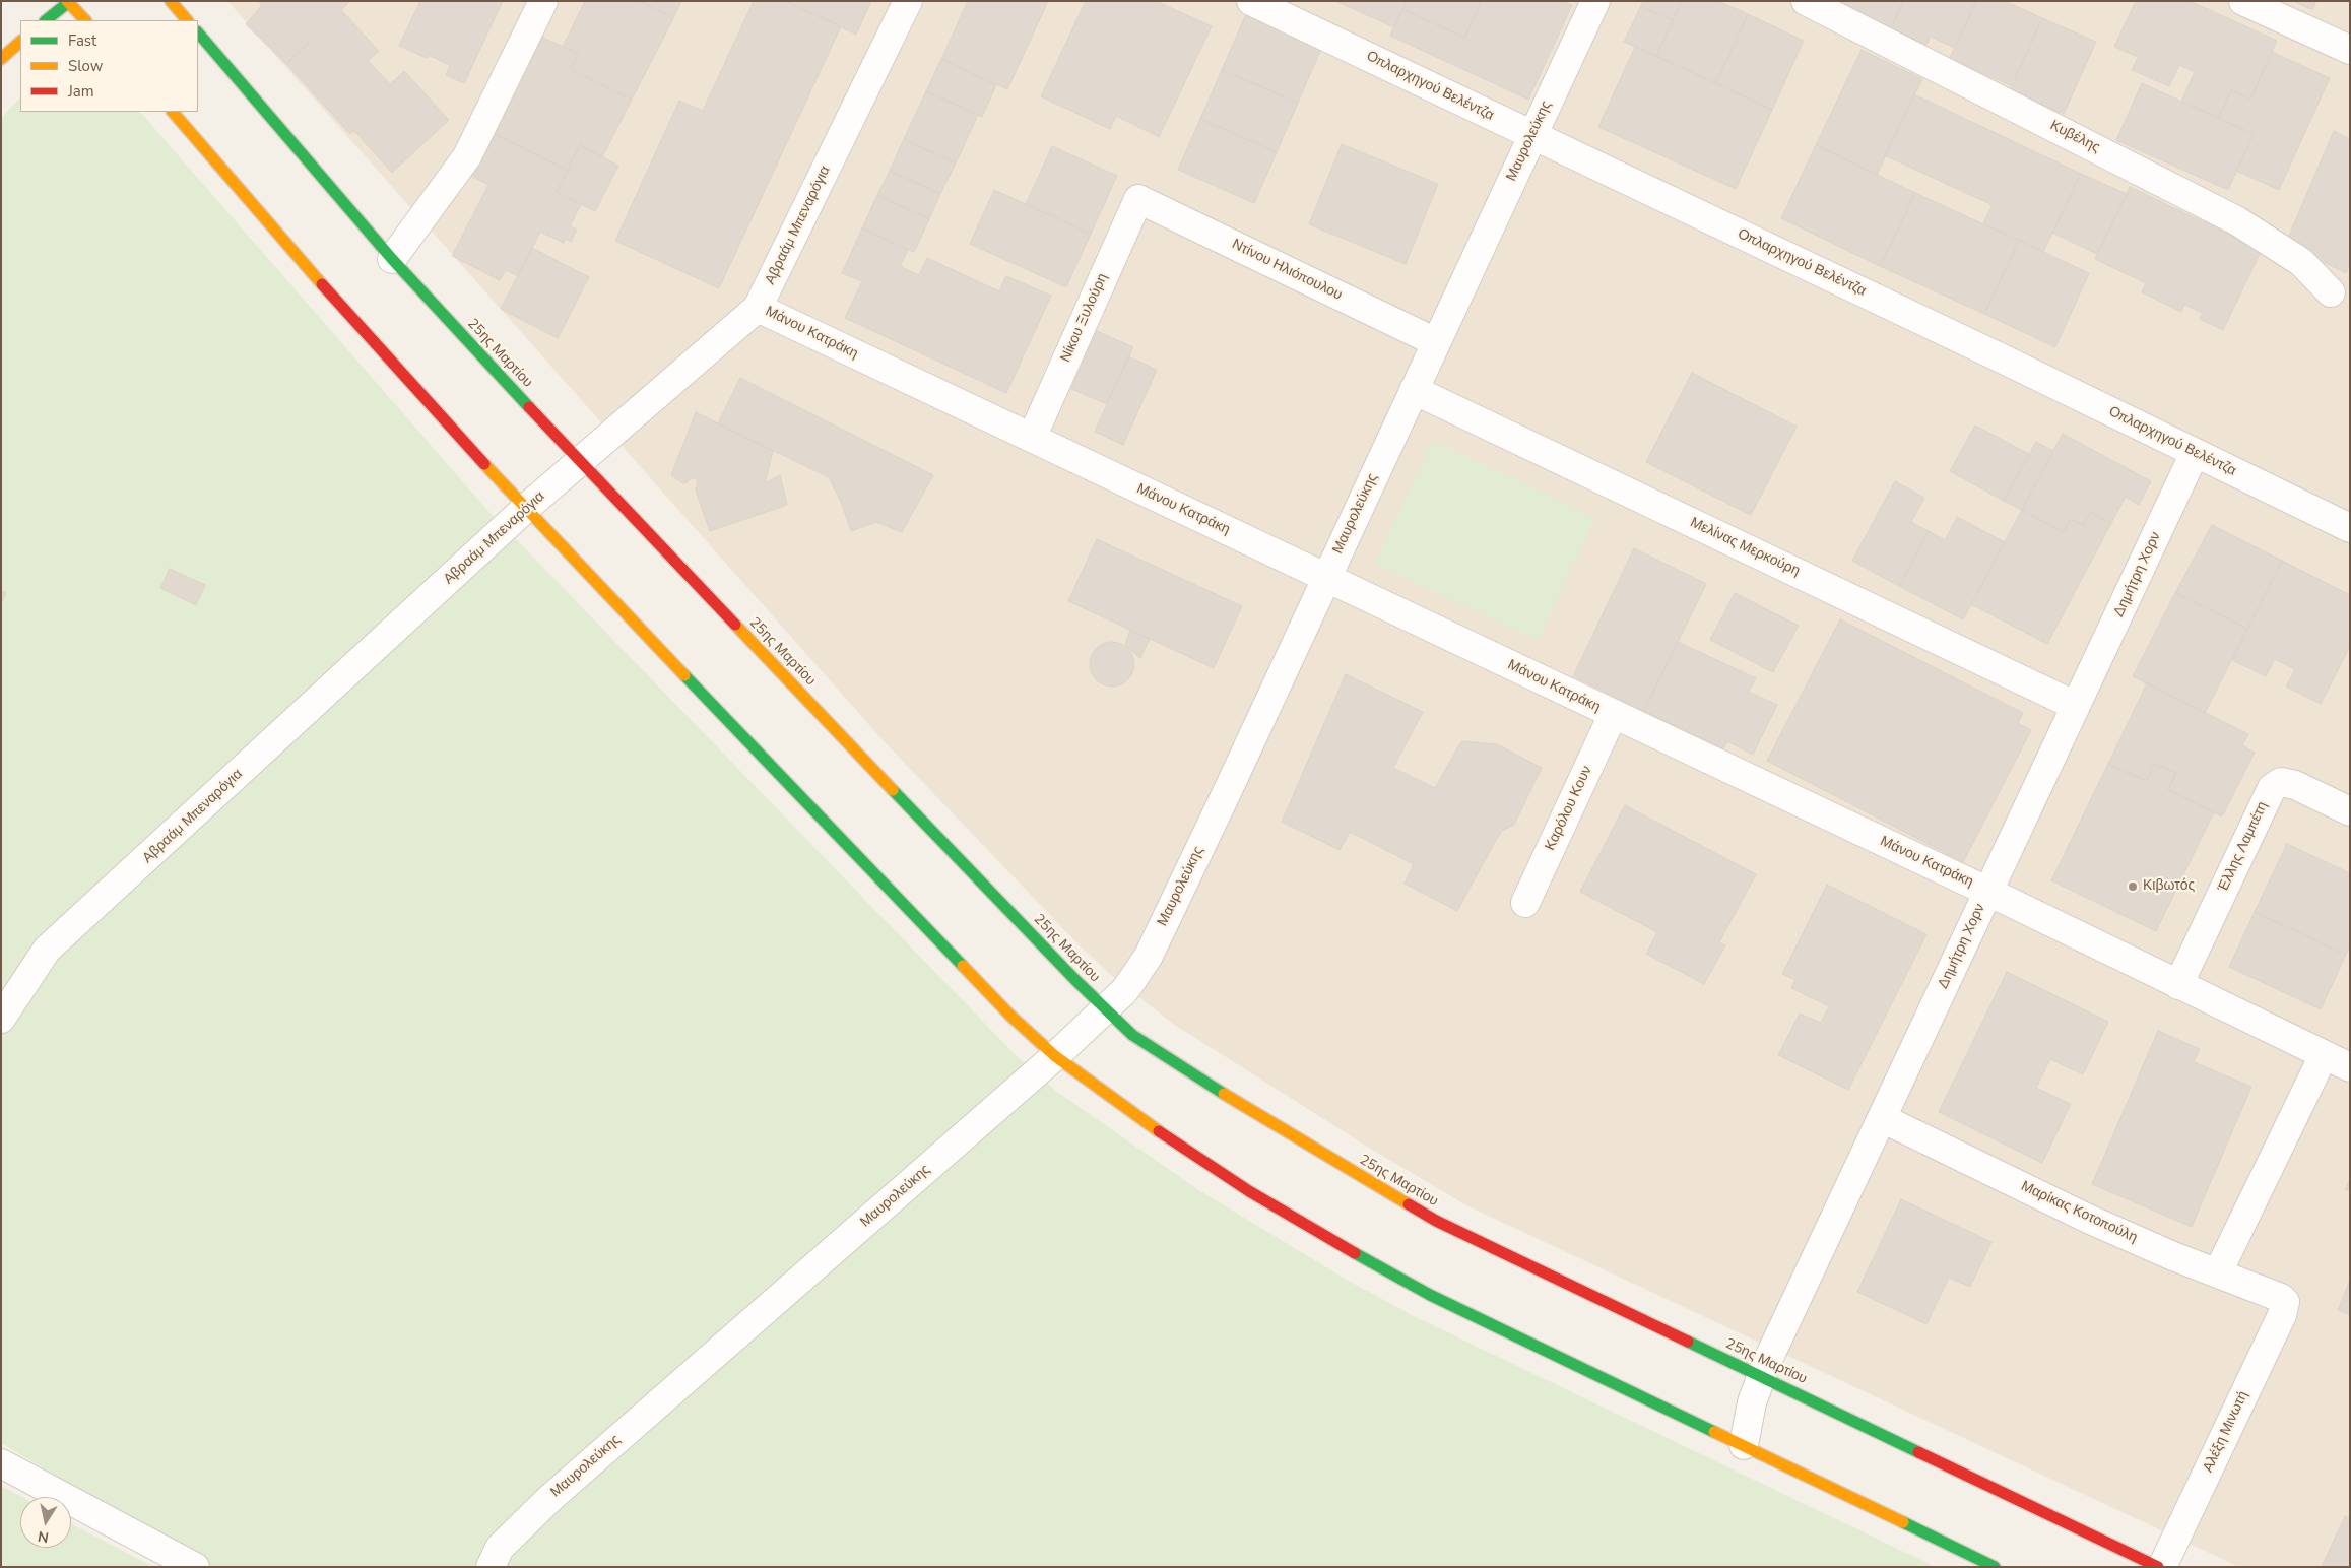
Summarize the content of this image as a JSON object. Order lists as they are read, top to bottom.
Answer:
{
  "streets": {
    "street": [
      "Οπλαρχηγού Βελέντζα",
      "Κυβέλης",
      "Μαυρολεύκης",
      "Αβραάμ Μπεναρόγια",
      "Ντίνου Ηλιόπουλου",
      "Νίκου Ξυλούρη",
      "Μάνου Κατράκη",
      "25ης Μαρτίου",
      "Μελίνας Μερκούρη",
      "Δημήτρη Χορν",
      "Καρόλου Κουν",
      "Έλλης Λαμπέτη",
      "Μαρίκας Κοτοπούλη",
      "Αλέξη Μινωτή"
    ]
  },
  "crossings": [
    ["Οπλαρχηγού Βελέντζα", "Μαυρολεύκης"],
    ["Οπλαρχηγού Βελέντζα", "Δημήτρη Χορν"],
    ["Μαυρολεύκης", "Ντίνου Ηλιόπουλου"],
    ["Μαυρολεύκης", "Μάνου Κατράκη"],
    ["Μαυρολεύκης", "25ης Μαρτίου"],
    ["Μαυρολεύκης", "Μελίνας Μερκούρη"],
    ["Αβραάμ Μπεναρόγια", "Μάνου Κατράκη"],
    ["Αβραάμ Μπεναρόγια", "25ης Μαρτίου"],
    ["Ντίνου Ηλιόπουλου", "Νίκου Ξυλούρη"],
    ["Νίκου Ξυλούρη", "Μάνου Κατράκη"],
    ["Μάνου Κατράκη", "Δημήτρη Χορν"],
    ["Μάνου Κατράκη", "Καρόλου Κουν"],
    ["Μάνου Κατράκη", "Έλλης Λαμπέτη"],
    ["25ης Μαρτίου", "Δημήτρη Χορν"],
    ["Μελίνας Μερκούρη", "Δημήτρη Χορν"],
    ["Δημήτρη Χορν", "Μαρίκας Κοτοπούλη"],
    ["Μαρίκας Κοτοπούλη", "Αλέξη Μινωτή"]
  ],
  "places": ["Κιβωτός"],
  "legend": ["Fast", "Slow", "Jam"],
  "north": "bottom"
}
